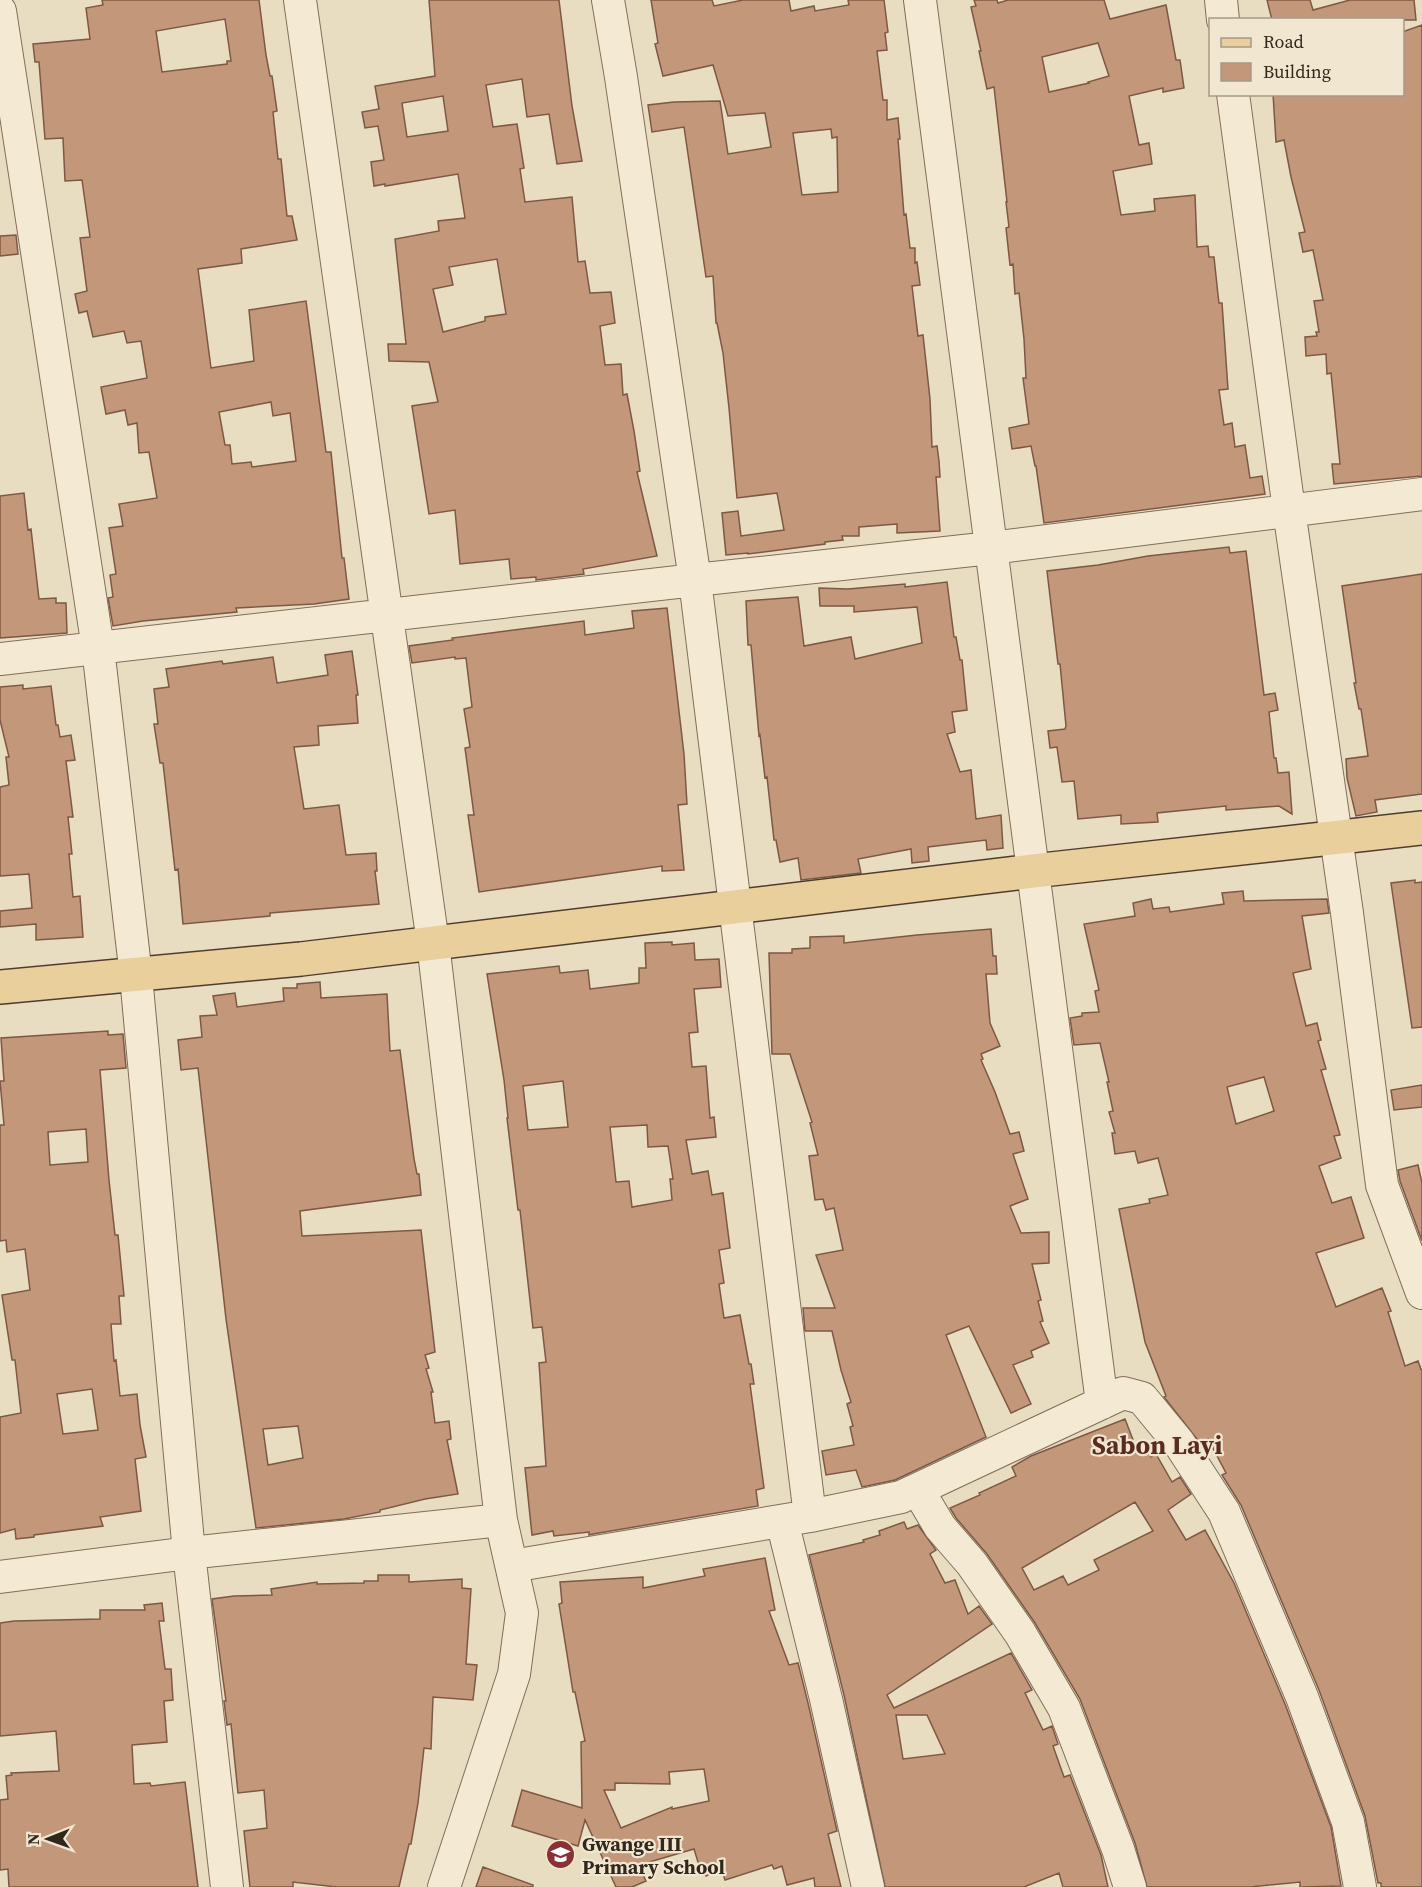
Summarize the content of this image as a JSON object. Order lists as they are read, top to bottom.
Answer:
{
  "districts": ["Sabon Layi"],
  "places": {
    "school or university": ["Gwange III Primary School"]
  },
  "legend": ["Road", "Building"],
  "north": "left"
}
